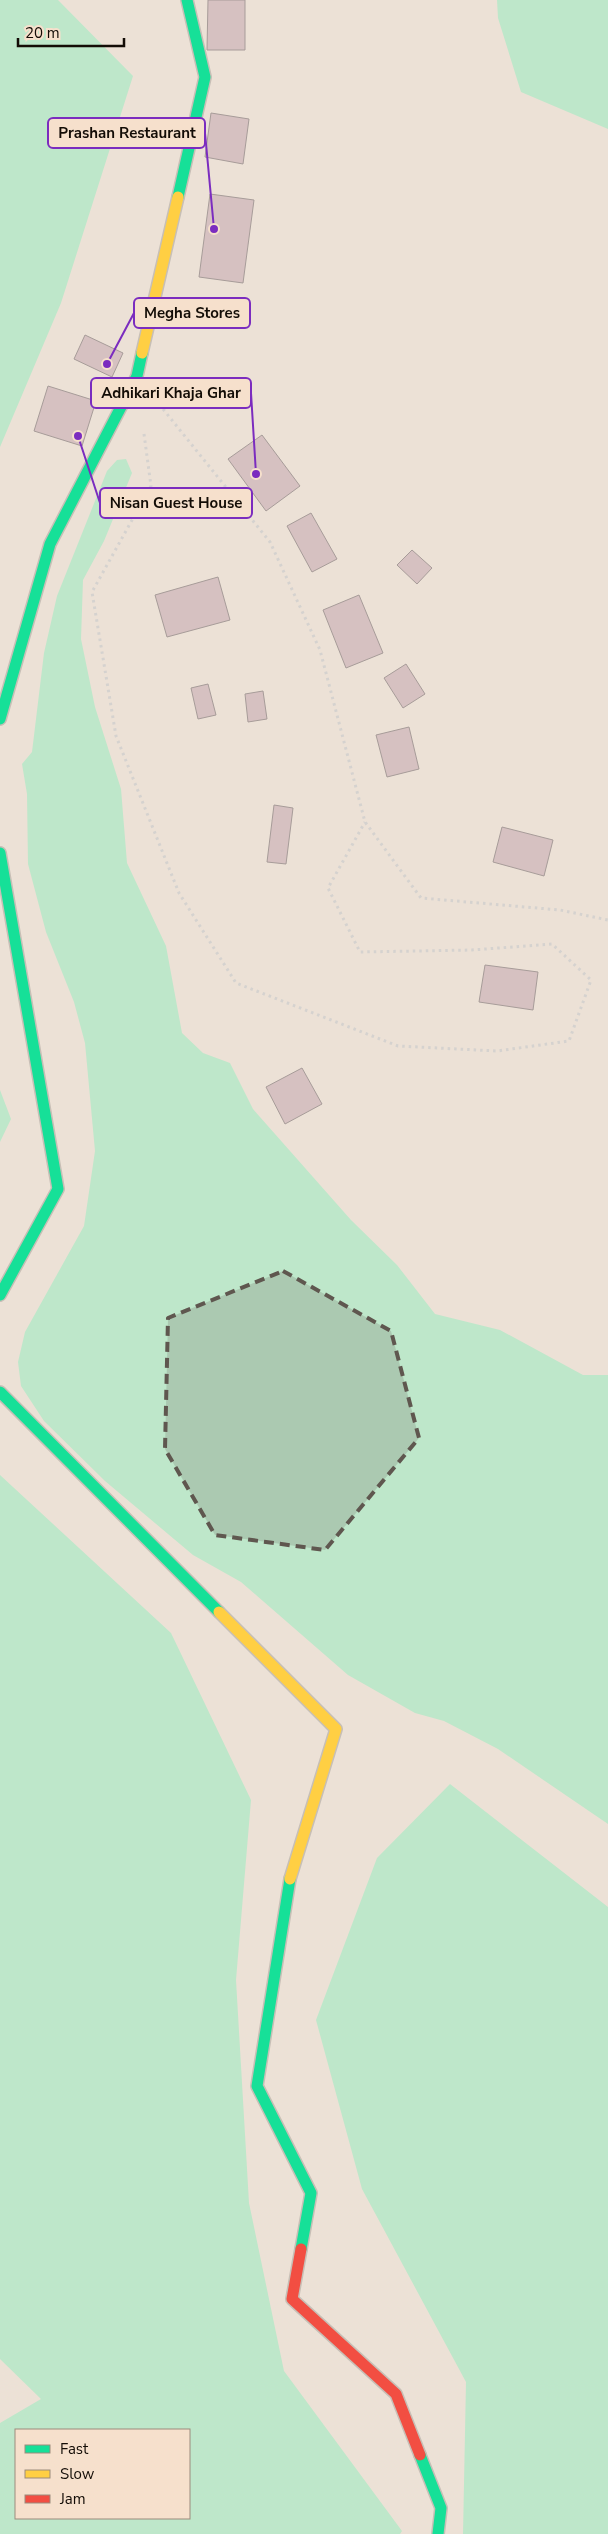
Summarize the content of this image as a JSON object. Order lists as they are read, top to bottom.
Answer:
{
  "places": [
    "Prashan Restaurant",
    "Megha Stores",
    "Nisan Guest House",
    "Adhikari Khaja Ghar"
  ],
  "legend": ["Fast", "Slow", "Jam"],
  "scale_bar": "20 m"
}
